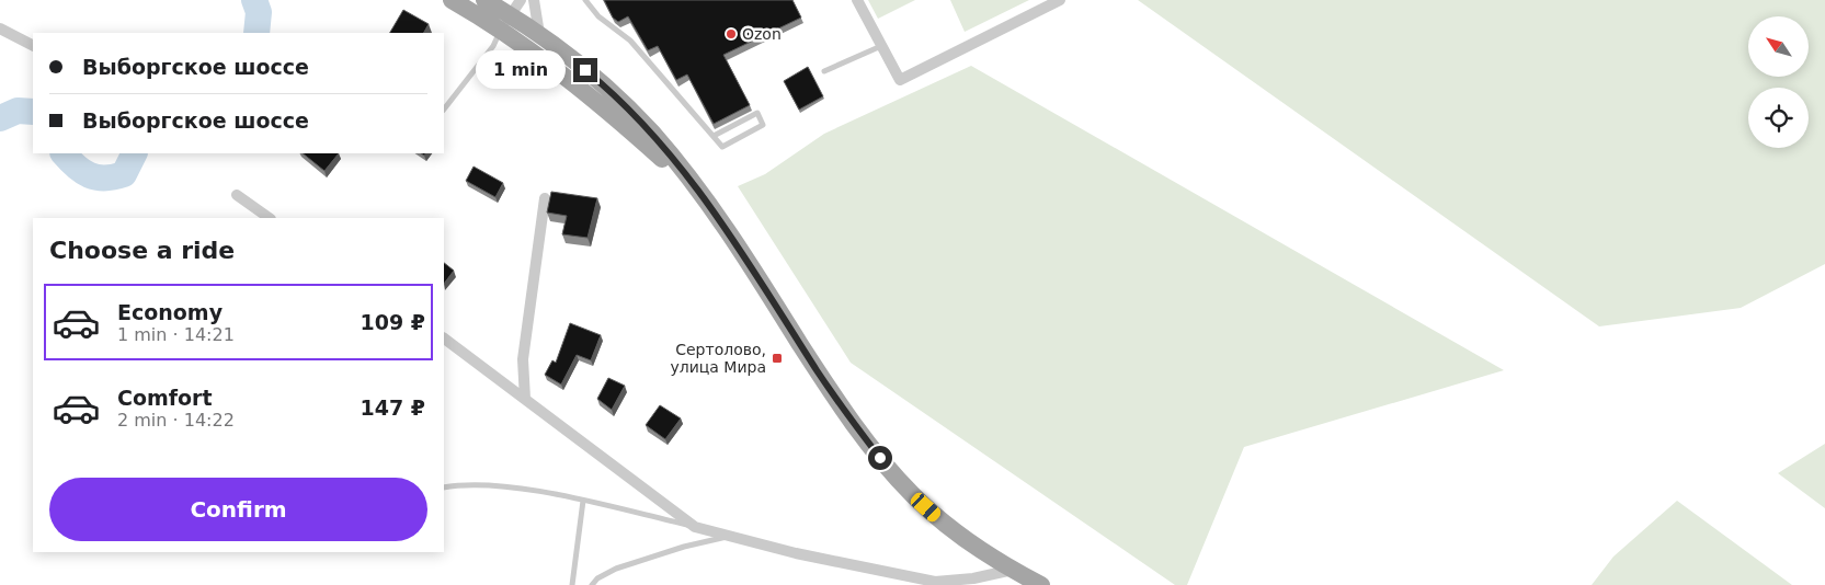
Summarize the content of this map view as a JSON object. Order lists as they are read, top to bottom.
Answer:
{
  "places": {
    "other": ["Ozon"],
    "transit": ["Сертолово, улица Мира"]
  },
  "north": "top left",
  "page": {
    "banner": ["Выборгское шоссе", "Выборгское шоссе"],
    "bubble": "1 min",
    "heading": "Choose a ride",
    "list": [
      {
        "name": "Economy",
        "note": "1 min · 14:21",
        "value": "109 ₽"
      },
      {
        "name": "Comfort",
        "note": "2 min · 14:22",
        "value": "147 ₽"
      }
    ],
    "buttons": "Confirm"
  }
}
